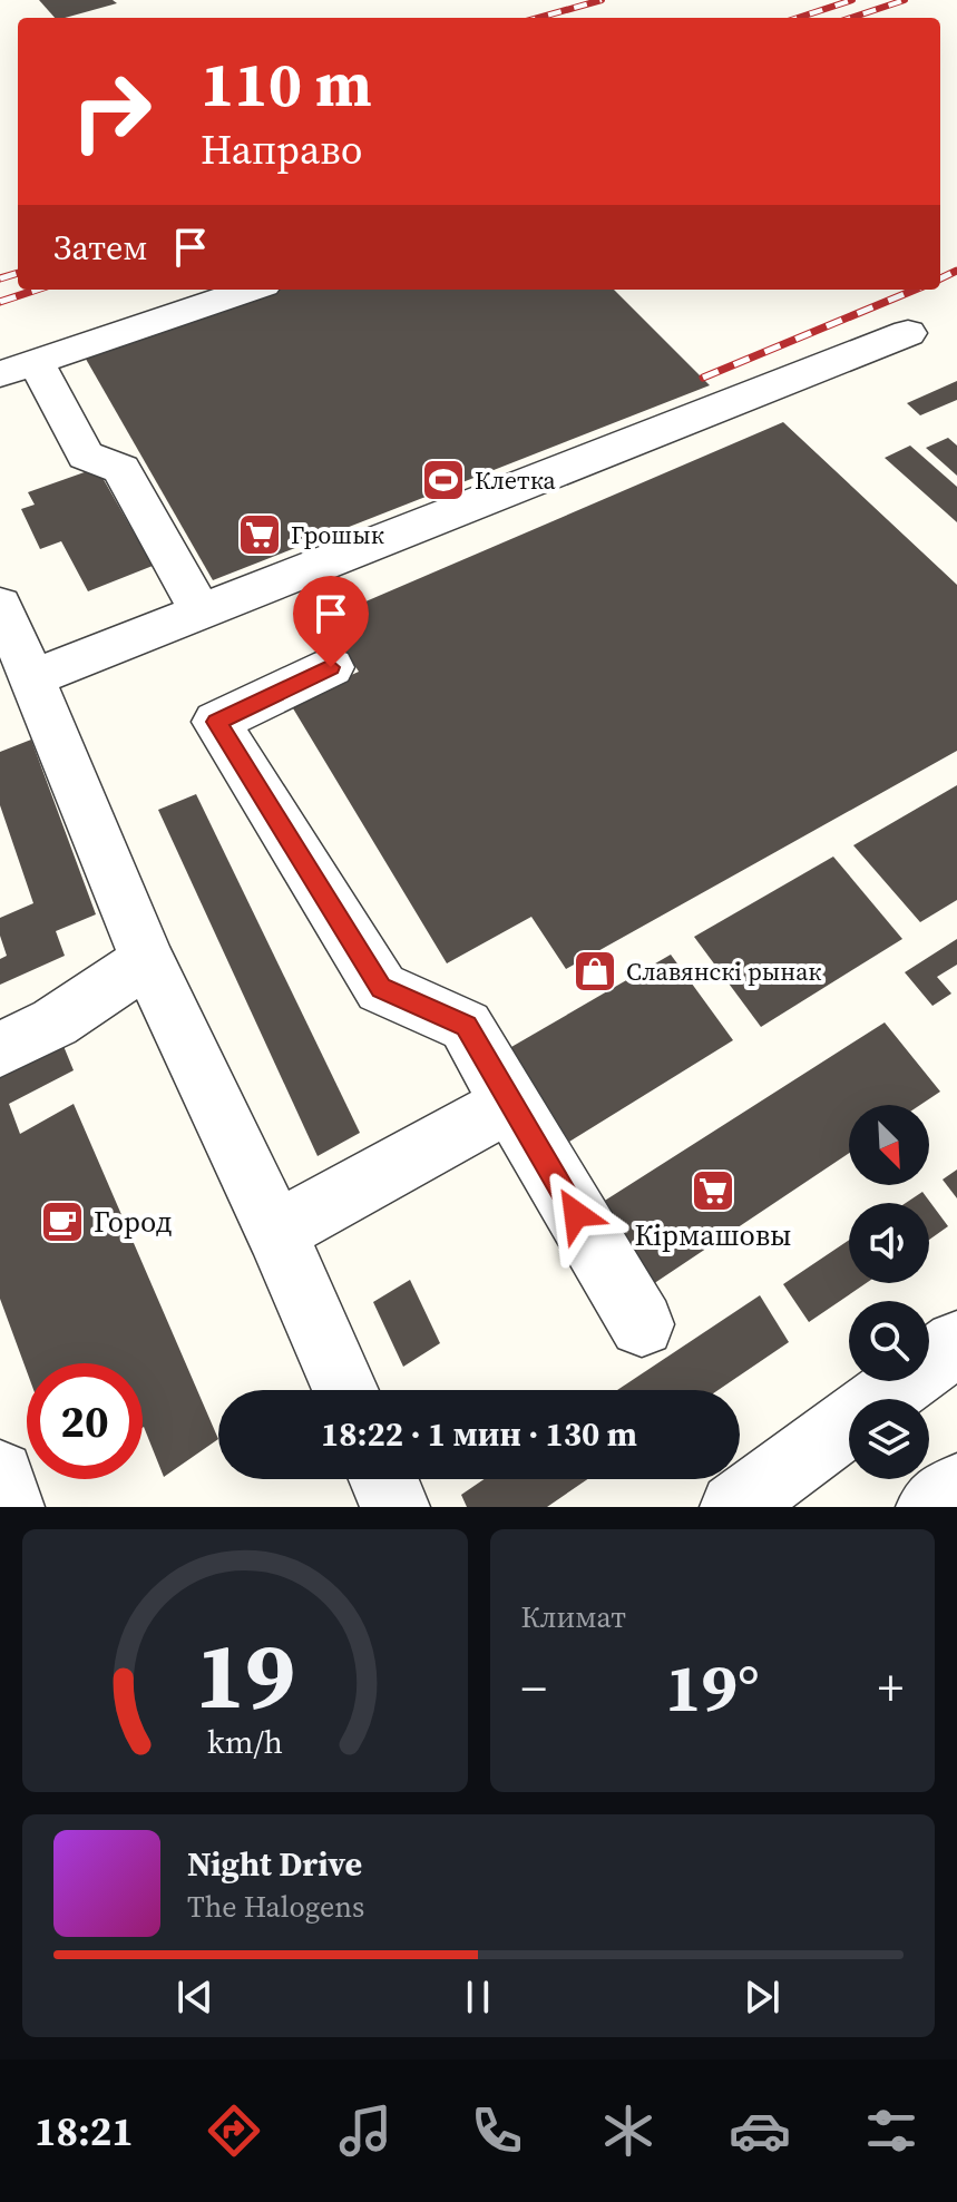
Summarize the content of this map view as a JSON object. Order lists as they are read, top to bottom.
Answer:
{
  "places": {
    "sports": ["Клетка"],
    "supermarket": ["Грошык", "Кірмашовы"],
    "shop": ["Славянскі рынак"],
    "cafe": ["Город"]
  },
  "north": "bottom right",
  "page": {
    "turn": ["110 m", "Направо"],
    "then": "Затем",
    "limit": "20",
    "trip": "18:22 · 1 мин · 130 m",
    "tile": "Климат",
    "heat": ["−", "19°", "+"],
    "song": ["Night Drive", "The Halogens"],
    "tabs": "18:21",
    "gauge": ["19", "km/h"]
  }
}
